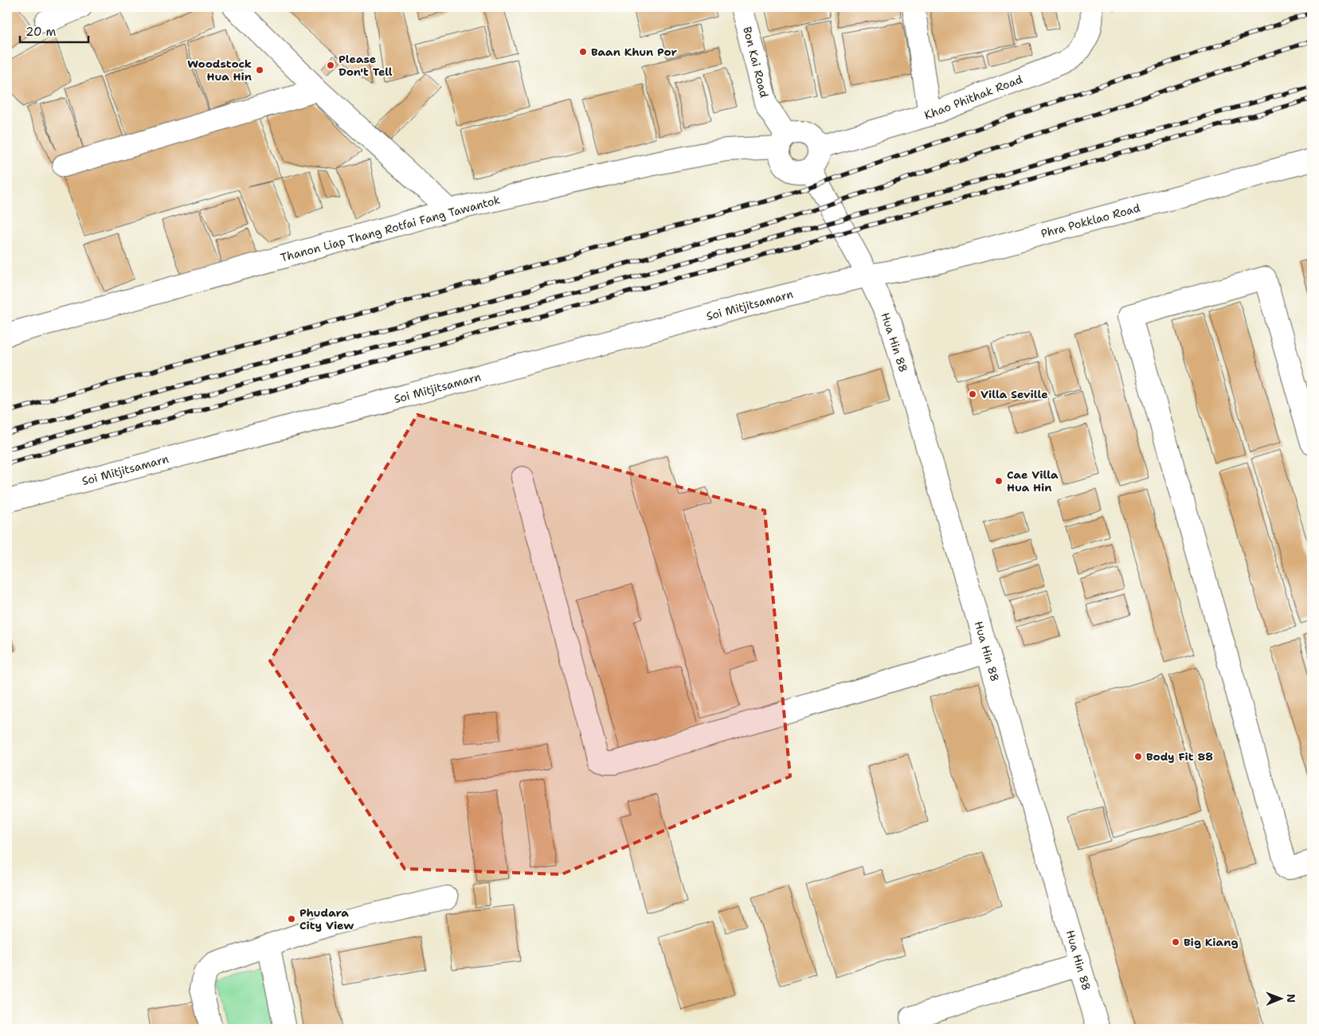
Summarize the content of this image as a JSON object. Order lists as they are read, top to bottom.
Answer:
{
  "streets": {
    "street": [
      "Bon Kai Road",
      "Khao Phithak Road",
      "Phra Pokklao Road",
      "Thanon Liap Thang Rotfai Fang Tawantok",
      "Soi Mitjitsamarn",
      "Hua Hin 88"
    ]
  },
  "crossings": [
    ["Bon Kai Road", "Khao Phithak Road"],
    ["Bon Kai Road", "Thanon Liap Thang Rotfai Fang Tawantok"],
    ["Bon Kai Road", "Hua Hin 88"],
    ["Khao Phithak Road", "Thanon Liap Thang Rotfai Fang Tawantok"],
    ["Khao Phithak Road", "Hua Hin 88"],
    ["Phra Pokklao Road", "Soi Mitjitsamarn"],
    ["Phra Pokklao Road", "Hua Hin 88"],
    ["Thanon Liap Thang Rotfai Fang Tawantok", "Hua Hin 88"],
    ["Soi Mitjitsamarn", "Hua Hin 88"]
  ],
  "places": [
    "Baan Khun Por",
    "Please Don't Tell",
    "Woodstock Hua Hin",
    "Villa Seville",
    "Cae Villa Hua Hin",
    "Body Fit 88",
    "Phudara City View",
    "Big Kiang"
  ],
  "scale_bar": "20 m",
  "north": "right"
}
